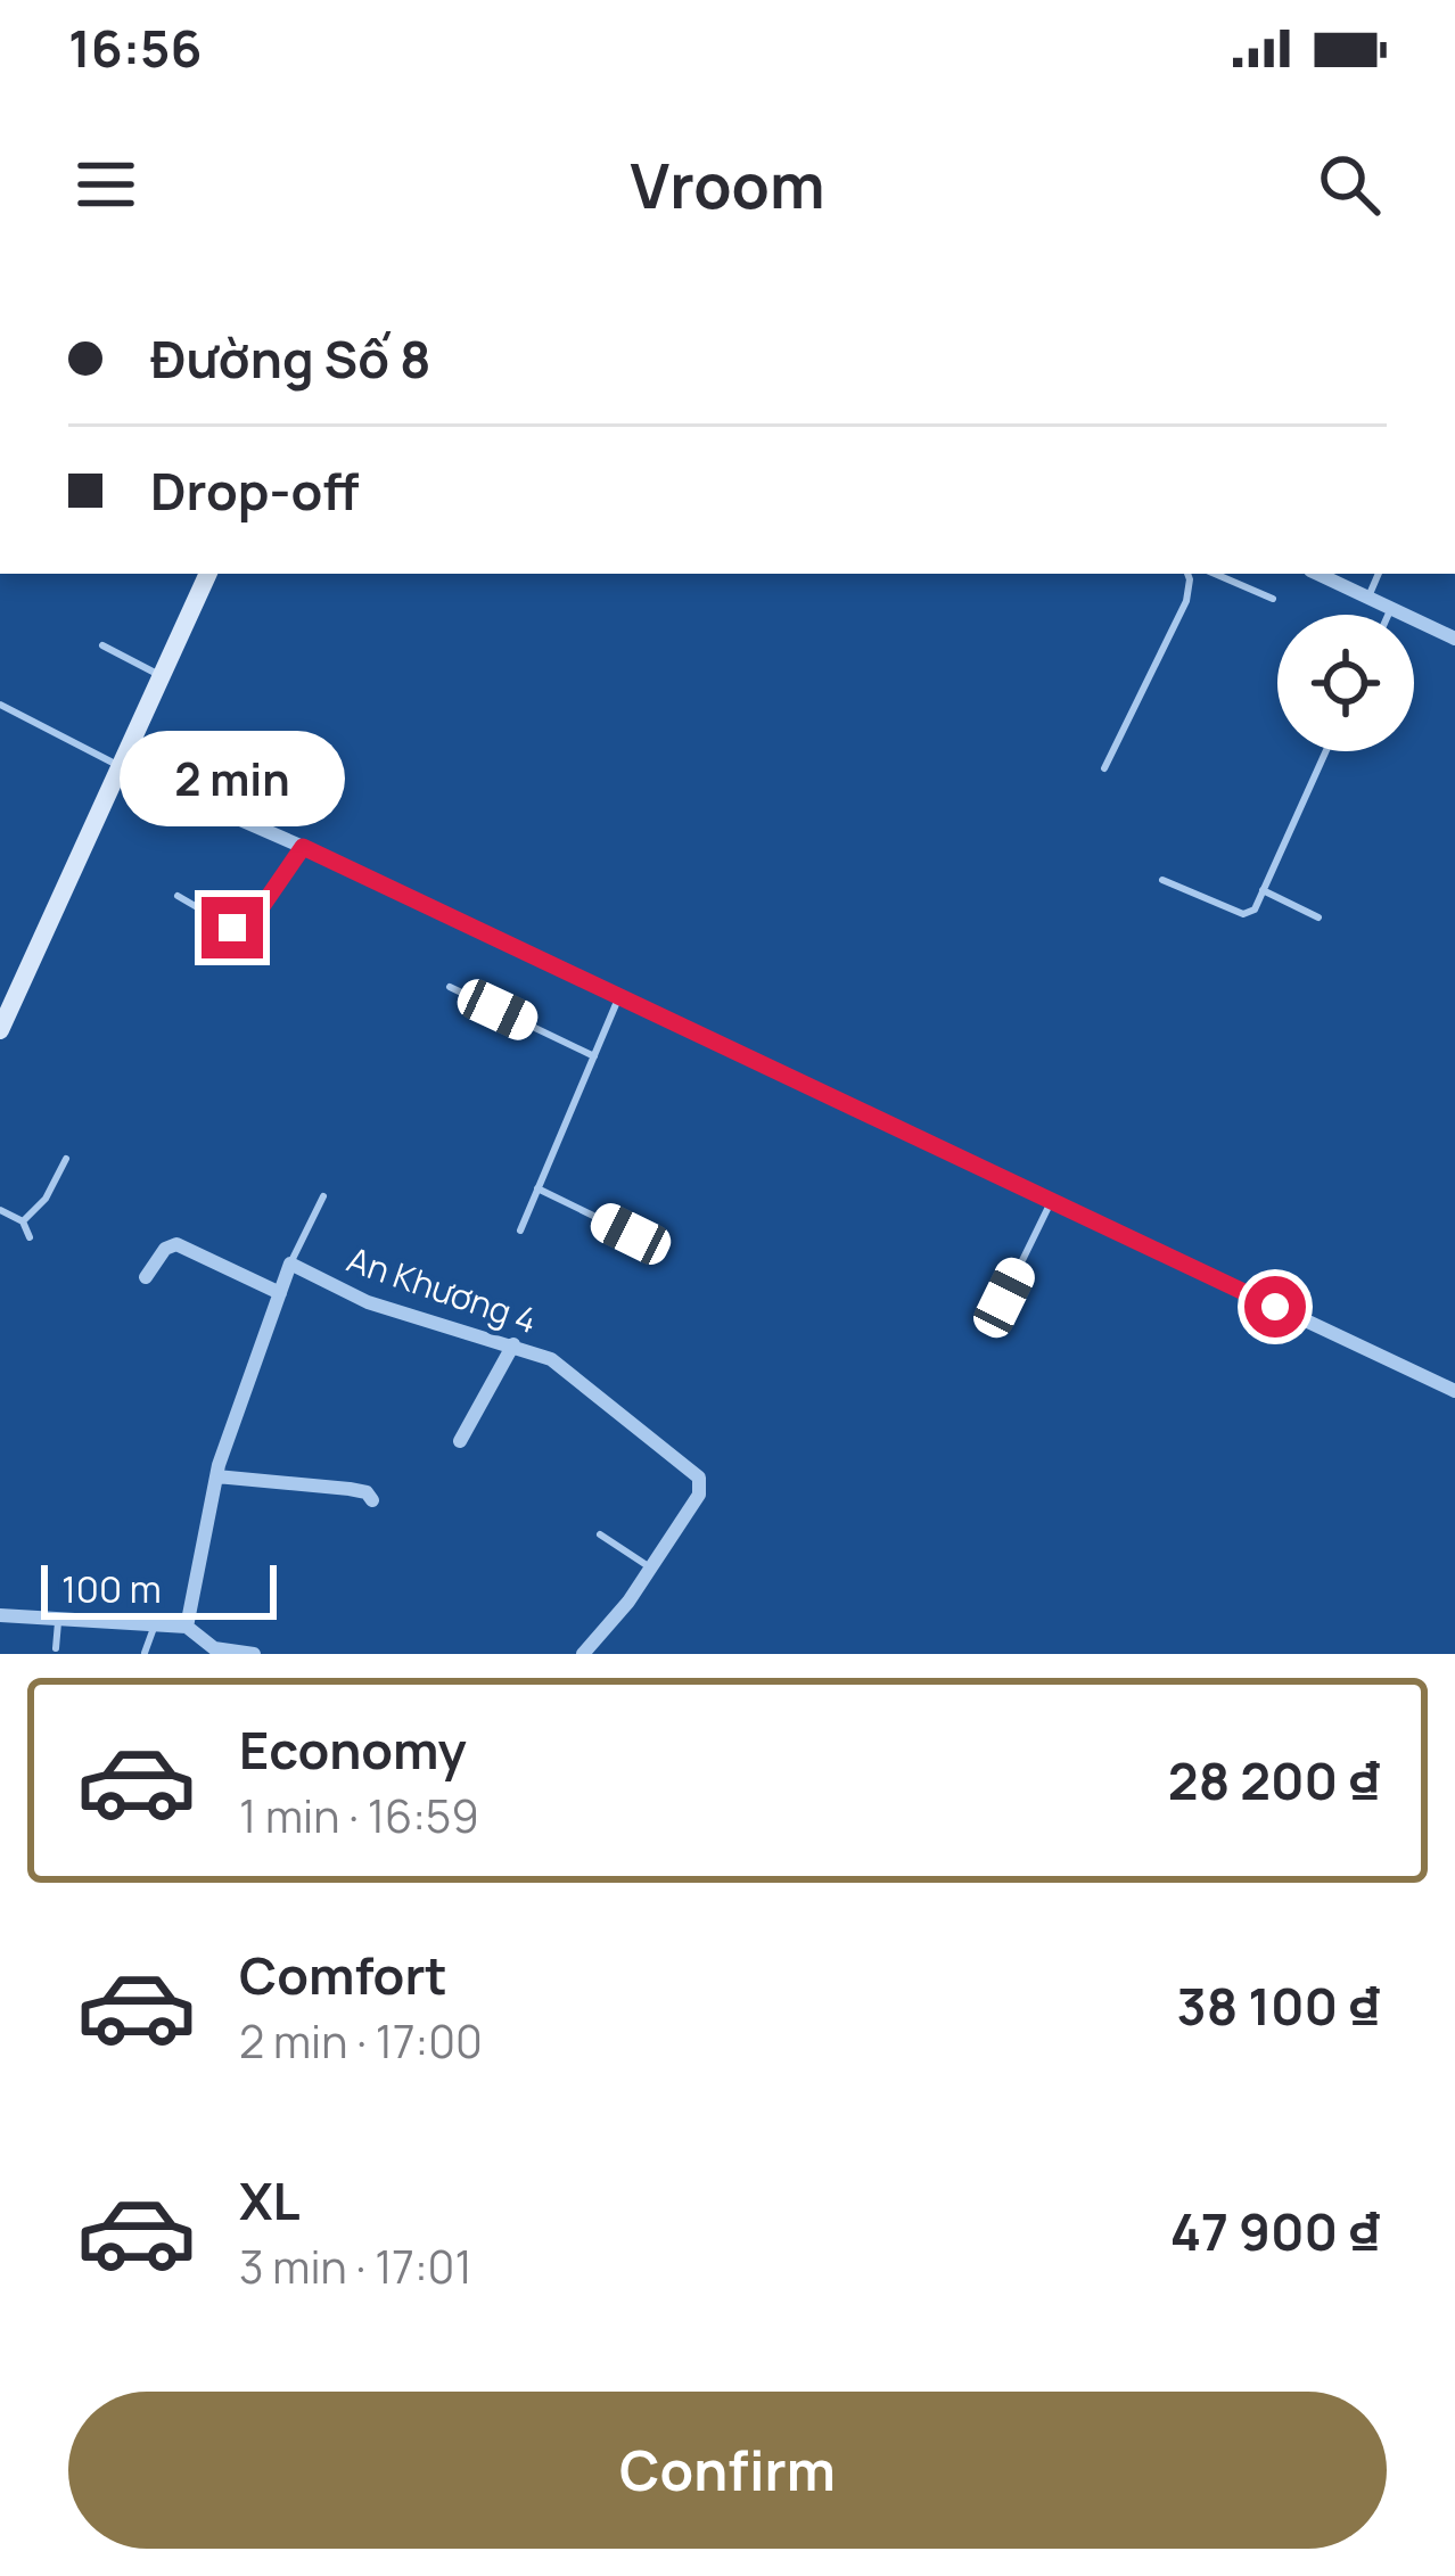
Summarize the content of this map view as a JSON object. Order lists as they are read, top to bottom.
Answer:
{
  "streets": {
    "street": ["An Khương 4"]
  },
  "scale_bar": "100 m",
  "page": {
    "status": "16:56",
    "header": "Vroom",
    "banner": ["Đường Số 8", "Drop-off"],
    "bubble": "2 min",
    "scale": "100 m",
    "list": [
      {
        "name": "Economy",
        "note": "1 min · 16:59",
        "value": "28 200 ₫"
      },
      {
        "name": "Comfort",
        "note": "2 min · 17:00",
        "value": "38 100 ₫"
      },
      {
        "name": "XL",
        "note": "3 min · 17:01",
        "value": "47 900 ₫"
      }
    ],
    "buttons": "Confirm"
  }
}
